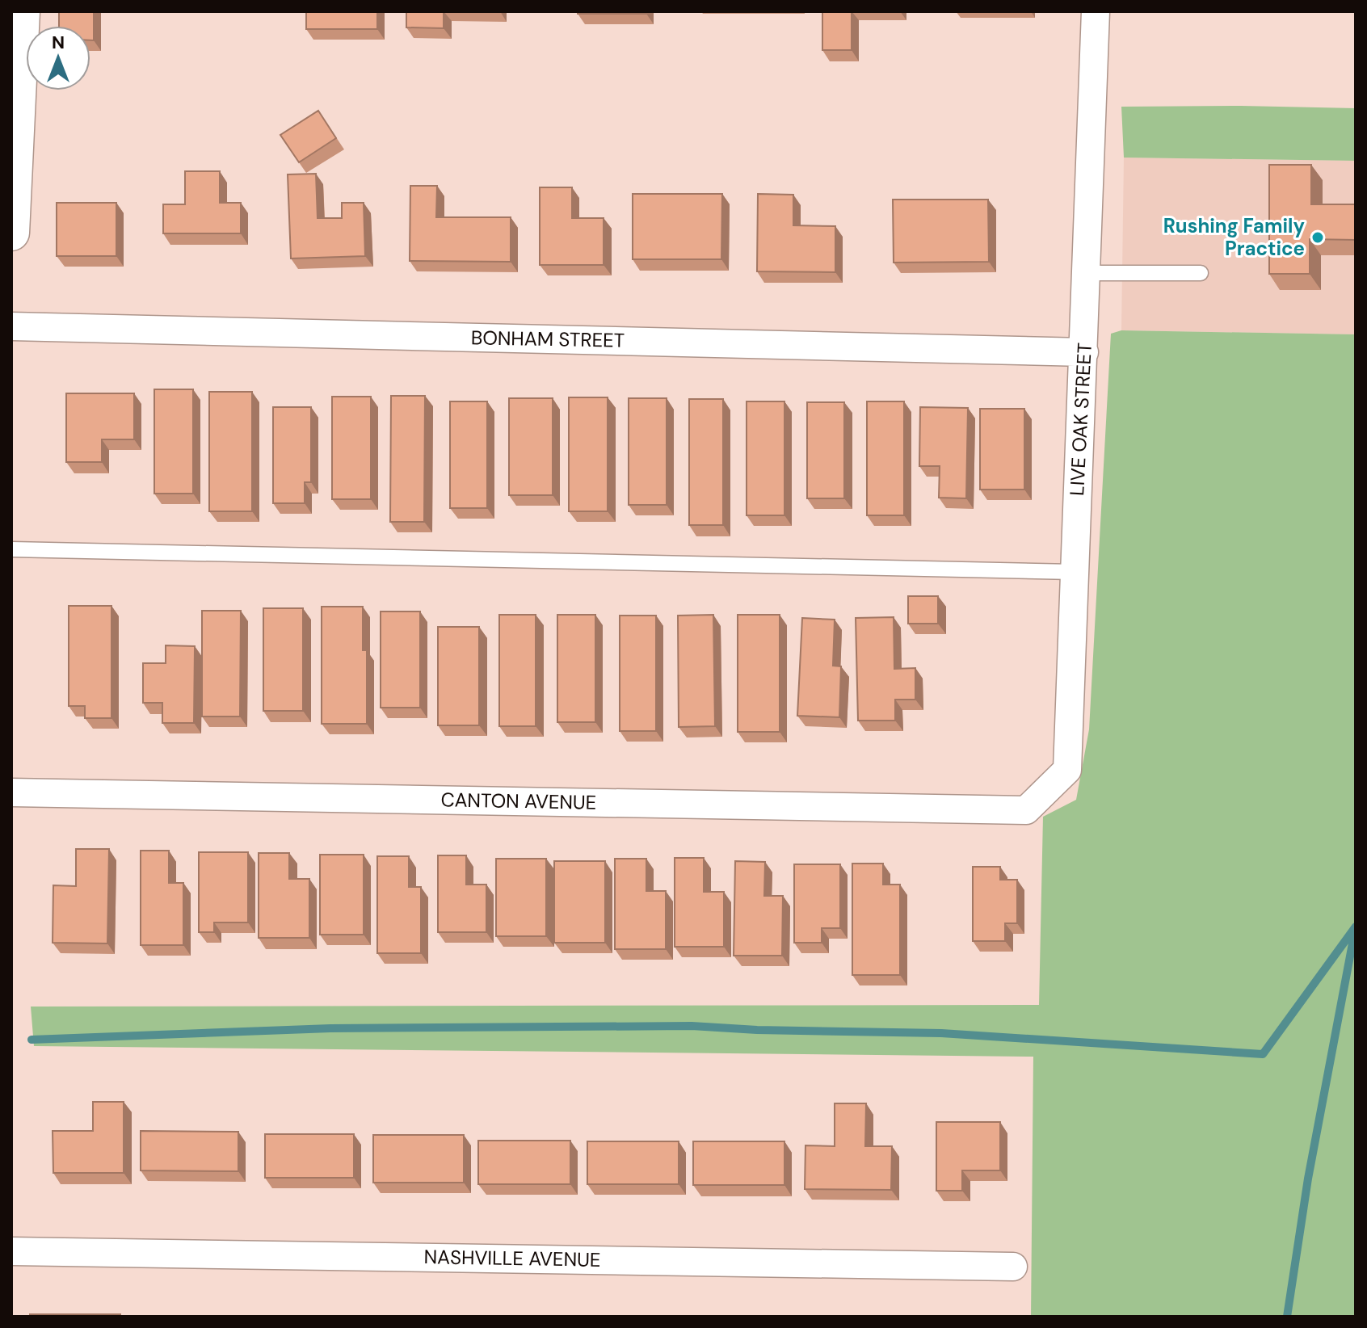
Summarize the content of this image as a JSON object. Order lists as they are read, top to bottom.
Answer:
{
  "streets": {
    "street": [
      "BONHAM STREET",
      "LIVE OAK STREET",
      "CANTON AVENUE",
      "NASHVILLE AVENUE"
    ]
  },
  "crossings": [
    ["BONHAM STREET", "LIVE OAK STREET"],
    ["LIVE OAK STREET", "CANTON AVENUE"]
  ],
  "places": ["Rushing Family Practice"],
  "north": "top"
}
